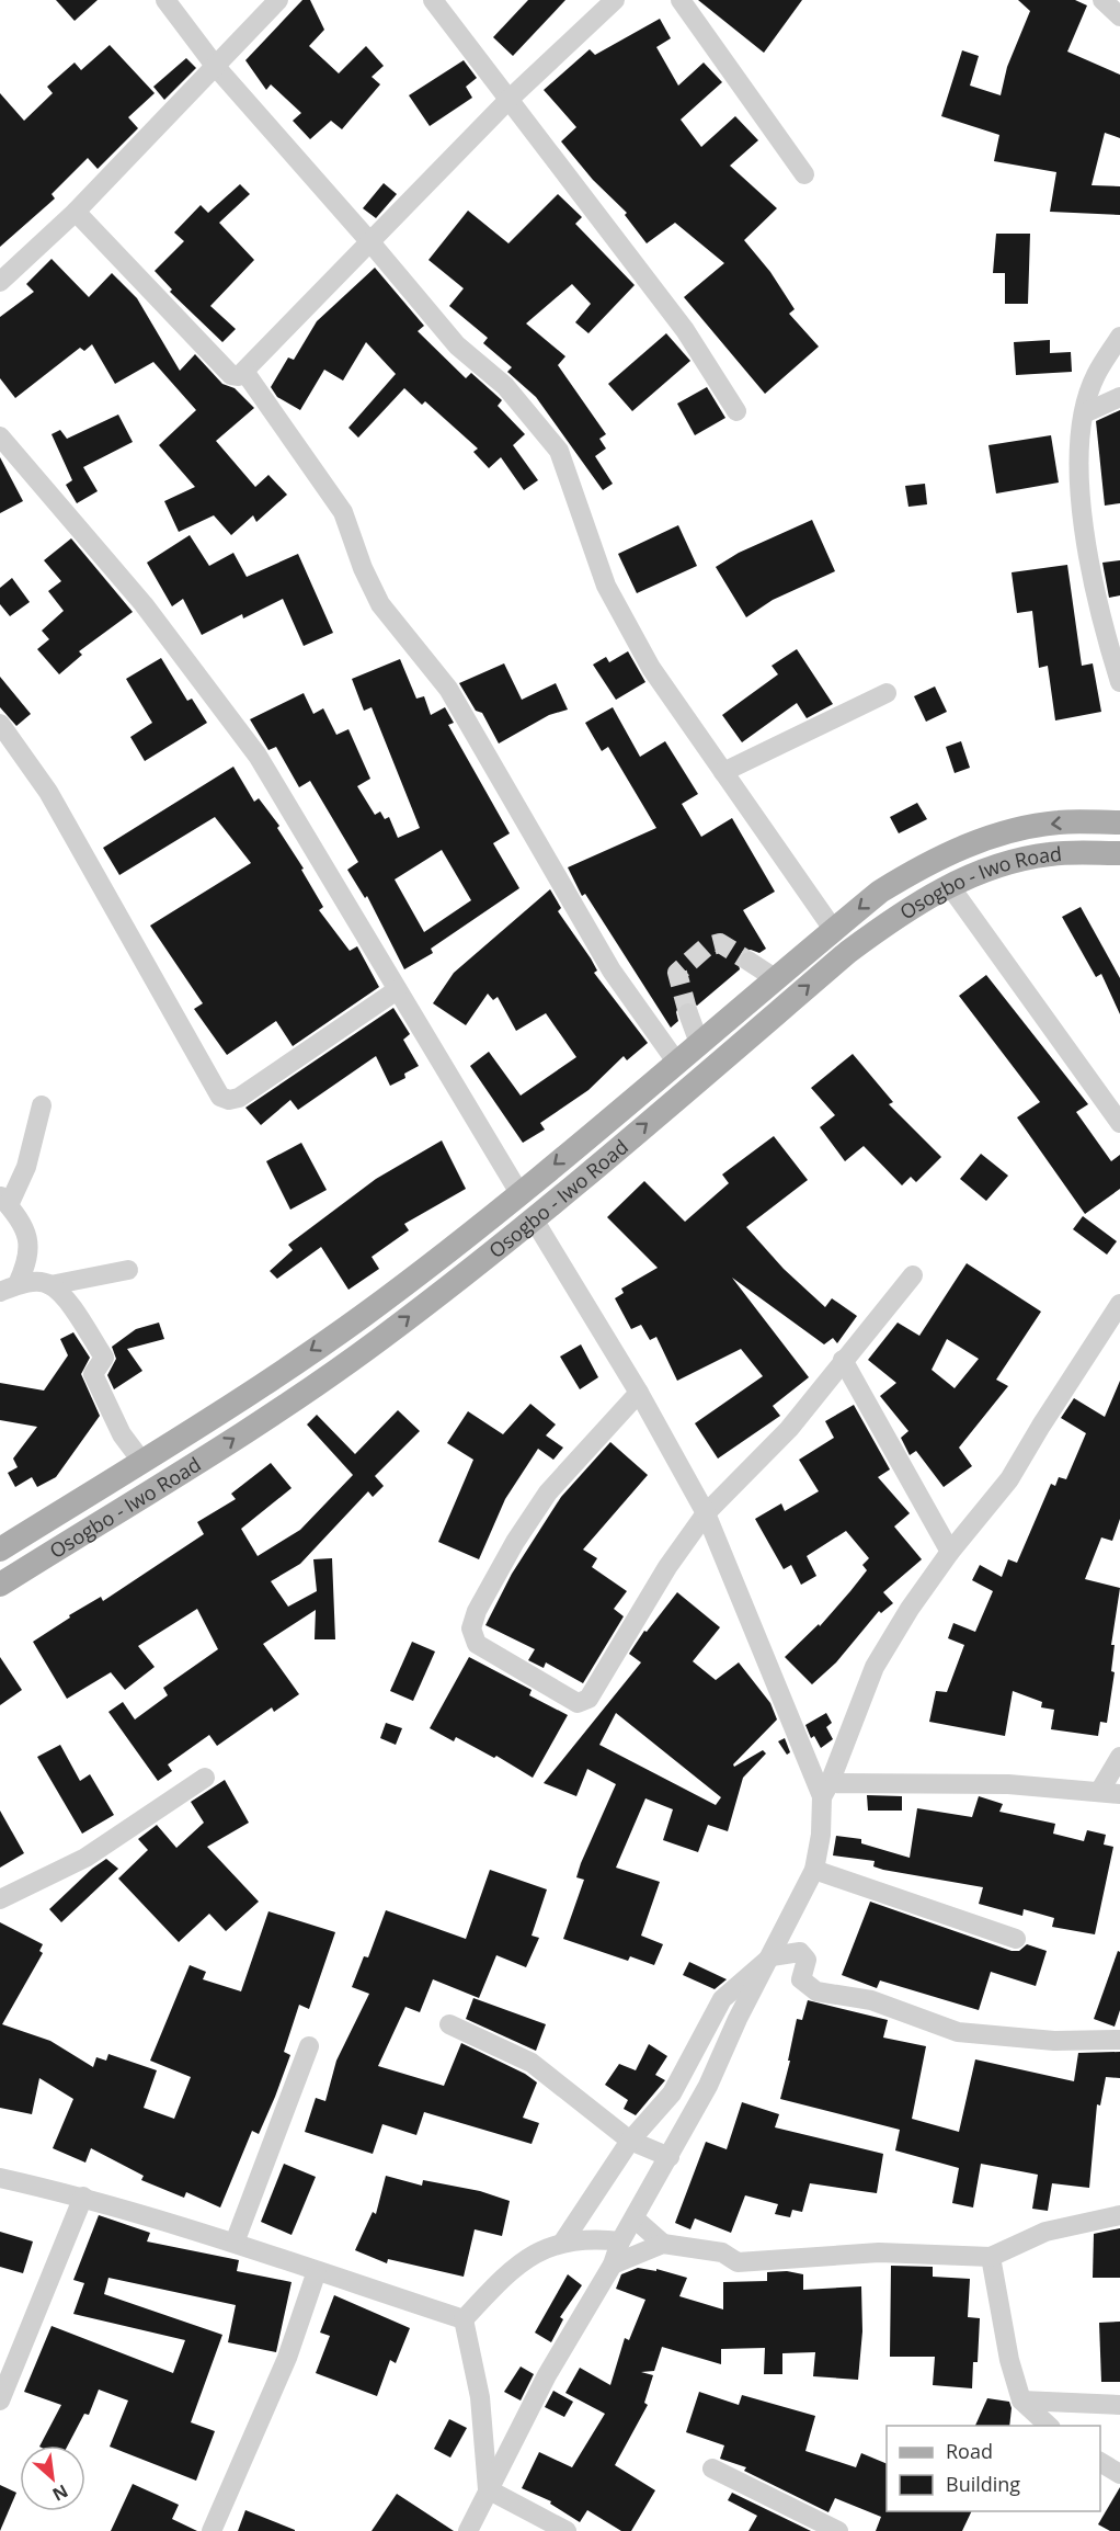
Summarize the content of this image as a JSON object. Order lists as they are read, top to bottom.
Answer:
{
  "streets": {
    "main road": ["Osogbo - Iwo Road"]
  },
  "legend": ["Road", "Building"],
  "north": "bottom right"
}
